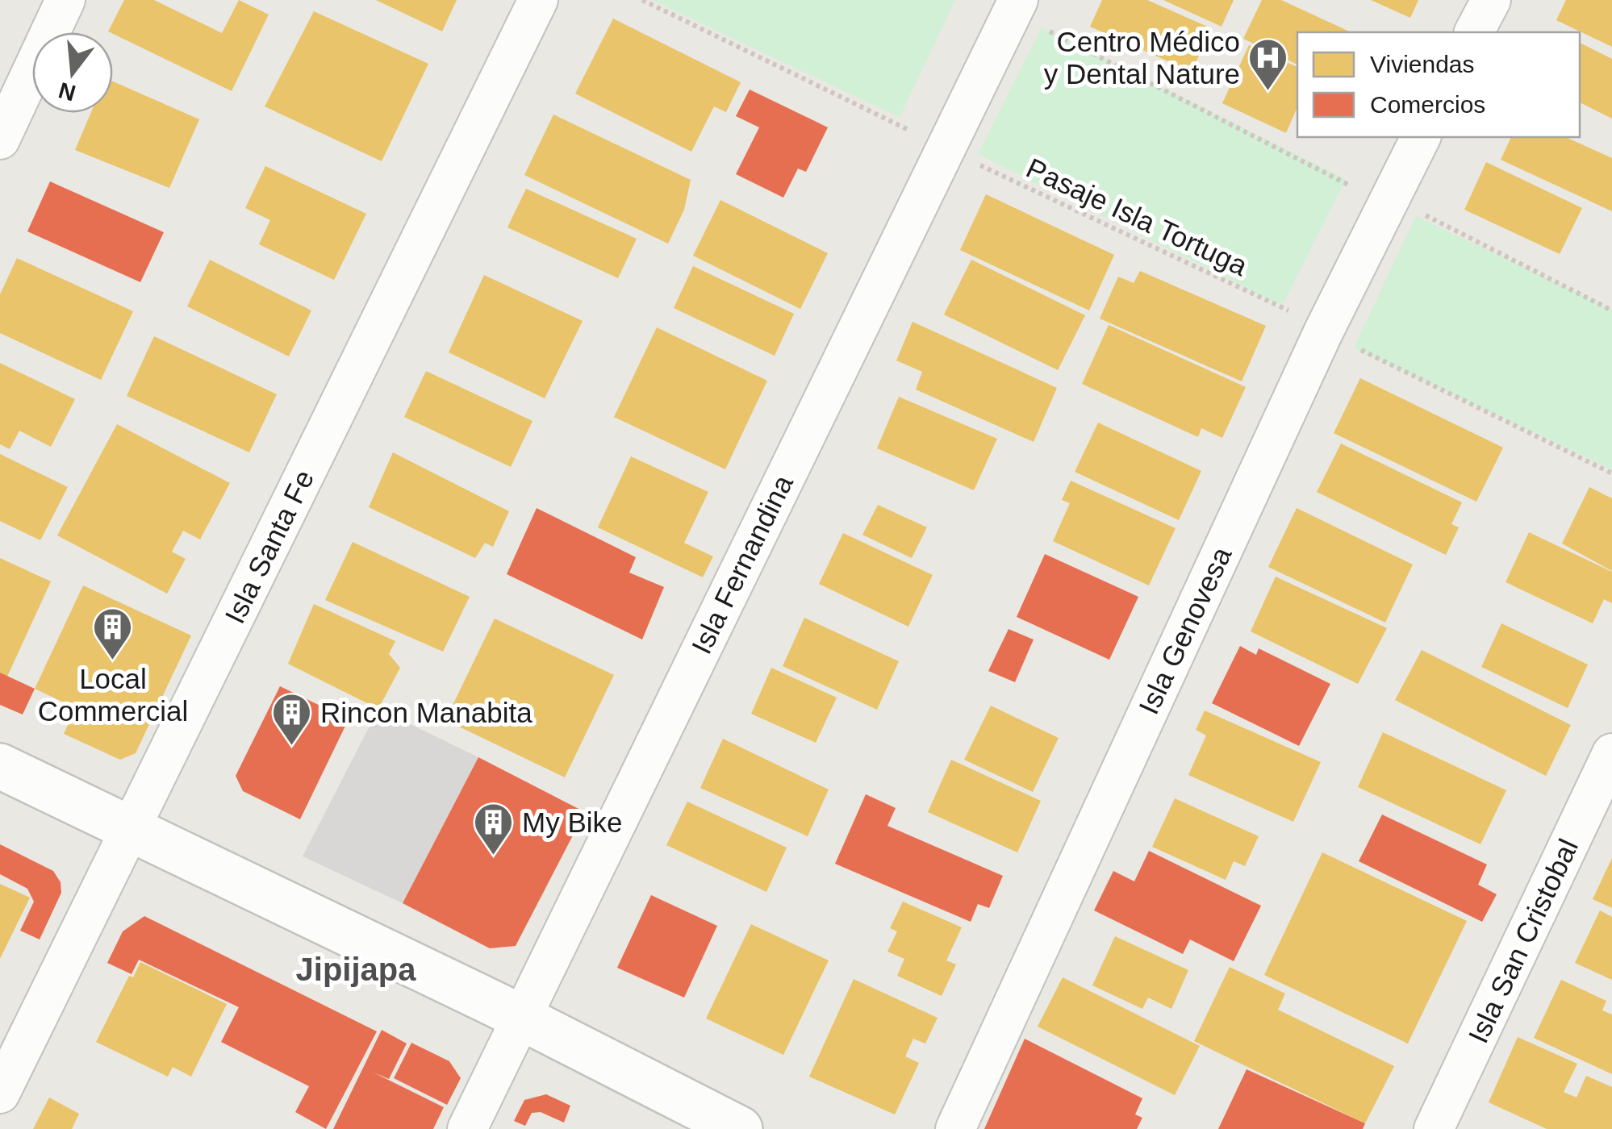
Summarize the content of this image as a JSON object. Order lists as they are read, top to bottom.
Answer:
{
  "streets": {
    "street": [
      "Isla Santa Fe",
      "Isla Fernandina",
      "Isla Genovesa",
      "Isla San Cristobal"
    ],
    "path": ["Pasaje Isla Tortuga"]
  },
  "crossings": [
    ["Pasaje Isla Tortuga", "Isla Fernandina"],
    ["Pasaje Isla Tortuga", "Isla Genovesa"]
  ],
  "districts": ["Jipijapa"],
  "places": {
    "hospital": ["Centro Médico y Dental Nature"],
    "building": ["Local Commercial", "Rincon Manabita", "My Bike"]
  },
  "legend": ["Viviendas", "Comercios"],
  "north": "bottom"
}
